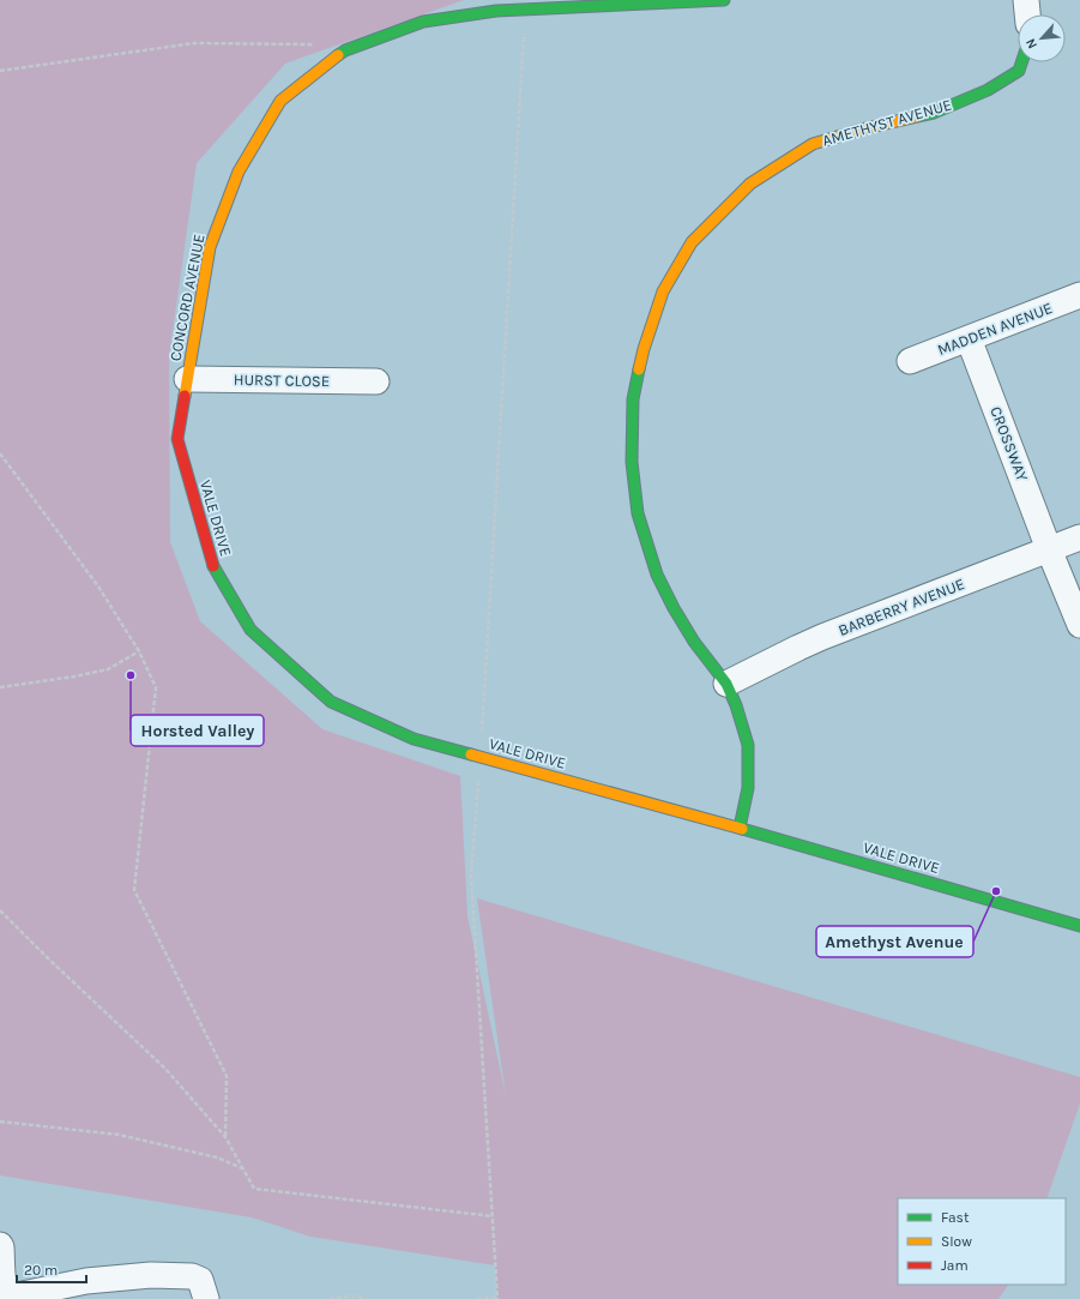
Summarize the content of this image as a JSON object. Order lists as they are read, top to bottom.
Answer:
{
  "streets": {
    "street": [
      "AMETHYST AVENUE",
      "CONCORD AVENUE",
      "MADDEN AVENUE",
      "HURST CLOSE",
      "CROSSWAY",
      "VALE DRIVE",
      "BARBERRY AVENUE"
    ]
  },
  "crossings": [
    ["AMETHYST AVENUE", "VALE DRIVE"],
    ["AMETHYST AVENUE", "BARBERRY AVENUE"],
    ["CONCORD AVENUE", "HURST CLOSE"],
    ["CONCORD AVENUE", "VALE DRIVE"],
    ["MADDEN AVENUE", "CROSSWAY"],
    ["HURST CLOSE", "VALE DRIVE"],
    ["CROSSWAY", "BARBERRY AVENUE"]
  ],
  "places": ["Horsted Valley", "Amethyst Avenue"],
  "legend": ["Fast", "Slow", "Jam"],
  "scale_bar": "20 m",
  "north": "bottom left"
}
